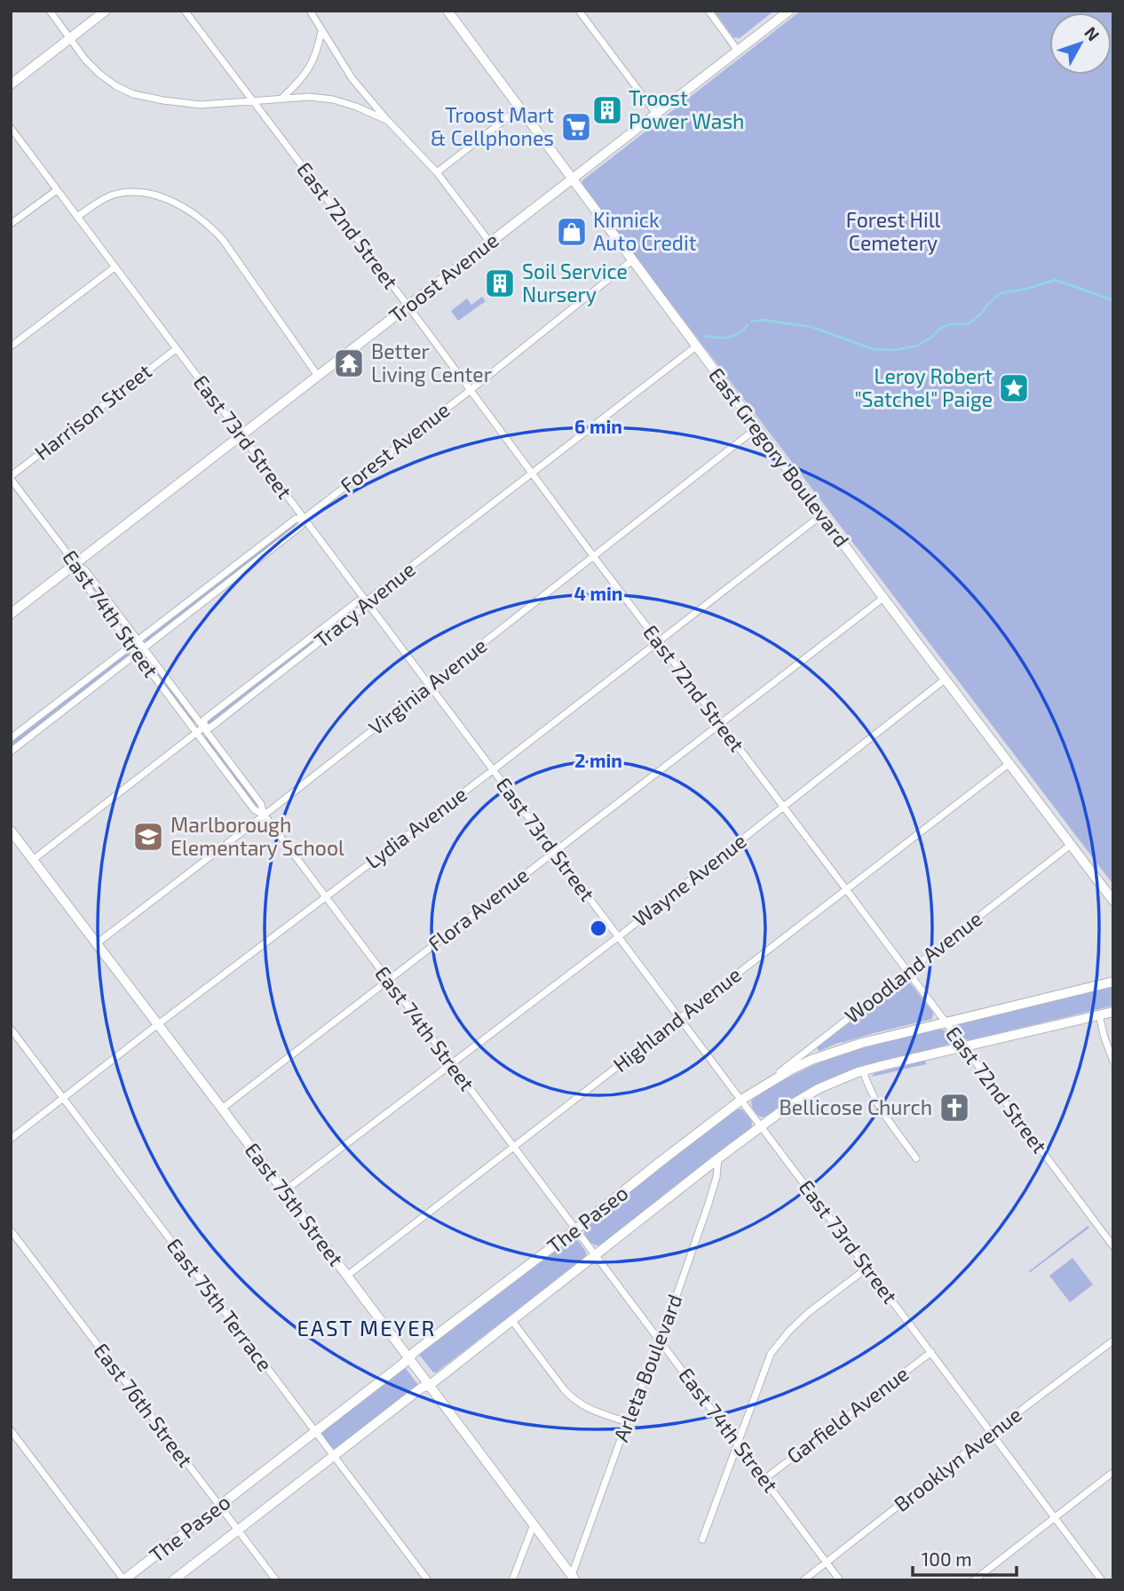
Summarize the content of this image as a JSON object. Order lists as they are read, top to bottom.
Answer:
{
  "streets": {
    "main road": [
      "Troost Avenue",
      "East Gregory Boulevard",
      "East 75th Street",
      "The Paseo"
    ],
    "street": [
      "East 72nd Street",
      "Harrison Street",
      "East 73rd Street",
      "Forest Avenue",
      "Tracy Avenue",
      "East 74th Street",
      "Virginia Avenue",
      "Lydia Avenue",
      "Wayne Avenue",
      "Flora Avenue",
      "Woodland Avenue",
      "Highland Avenue",
      "East 75th Terrace",
      "Arleta Boulevard",
      "East 76th Street",
      "Garfield Avenue",
      "Brooklyn Avenue"
    ]
  },
  "crossings": [
    ["East 72nd Street", "Troost Avenue"],
    ["East 72nd Street", "Forest Avenue"],
    ["East 72nd Street", "Tracy Avenue"],
    ["East 72nd Street", "Virginia Avenue"],
    ["East 72nd Street", "Lydia Avenue"],
    ["East 72nd Street", "Wayne Avenue"],
    ["East 72nd Street", "Flora Avenue"],
    ["East 72nd Street", "Woodland Avenue"],
    ["East 72nd Street", "Highland Avenue"],
    ["East 72nd Street", "The Paseo"],
    ["Troost Avenue", "East 73rd Street"],
    ["Troost Avenue", "East Gregory Boulevard"],
    ["Troost Avenue", "East 74th Street"],
    ["Harrison Street", "East 73rd Street"],
    ["Harrison Street", "East 74th Street"],
    ["East 73rd Street", "Forest Avenue"],
    ["East 73rd Street", "Tracy Avenue"],
    ["East 73rd Street", "Virginia Avenue"],
    ["East 73rd Street", "Lydia Avenue"],
    ["East 73rd Street", "Wayne Avenue"],
    ["East 73rd Street", "Flora Avenue"],
    ["East 73rd Street", "Highland Avenue"],
    ["East 73rd Street", "The Paseo"],
    ["East 73rd Street", "Garfield Avenue"],
    ["East 73rd Street", "Brooklyn Avenue"],
    ["Forest Avenue", "East Gregory Boulevard"],
    ["East Gregory Boulevard", "Tracy Avenue"],
    ["East Gregory Boulevard", "Virginia Avenue"],
    ["East Gregory Boulevard", "Lydia Avenue"],
    ["East Gregory Boulevard", "Wayne Avenue"],
    ["East Gregory Boulevard", "Flora Avenue"],
    ["East Gregory Boulevard", "Woodland Avenue"],
    ["East Gregory Boulevard", "Highland Avenue"],
    ["Tracy Avenue", "East 74th Street"],
    ["Tracy Avenue", "East 75th Street"],
    ["East 74th Street", "Virginia Avenue"],
    ["East 74th Street", "Lydia Avenue"],
    ["East 74th Street", "Wayne Avenue"],
    ["East 74th Street", "Flora Avenue"],
    ["East 74th Street", "Highland Avenue"],
    ["East 74th Street", "The Paseo"],
    ["East 74th Street", "Arleta Boulevard"],
    ["East 74th Street", "Garfield Avenue"],
    ["East 74th Street", "Brooklyn Avenue"],
    ["Virginia Avenue", "East 75th Street"],
    ["Lydia Avenue", "East 75th Street"],
    ["Lydia Avenue", "East 75th Terrace"],
    ["Wayne Avenue", "East 75th Street"],
    ["Flora Avenue", "East 75th Street"],
    ["Woodland Avenue", "The Paseo"],
    ["Highland Avenue", "East 75th Street"],
    ["East 75th Street", "The Paseo"],
    ["East 75th Street", "Arleta Boulevard"],
    ["The Paseo", "East 75th Terrace"],
    ["The Paseo", "Arleta Boulevard"],
    ["The Paseo", "East 76th Street"]
  ],
  "districts": ["EAST MEYER"],
  "parks": ["Forest Hill Cemetery"],
  "places": {
    "building": ["Troost Power Wash", "Soil Service Nursery"],
    "supermarket": ["Troost Mart & Cellphones"],
    "shop": ["Kinnick Auto Credit"],
    "temple": ["Better Living Center"],
    "place": ["Leroy Robert \"Satchel\" Paige"],
    "school or university": ["Marlborough Elementary School"],
    "church": ["Bellicose Church"]
  },
  "scale_bar": "100 m",
  "north": "top right",
  "rings": ["6 min", "4 min", "2 min"]
}
